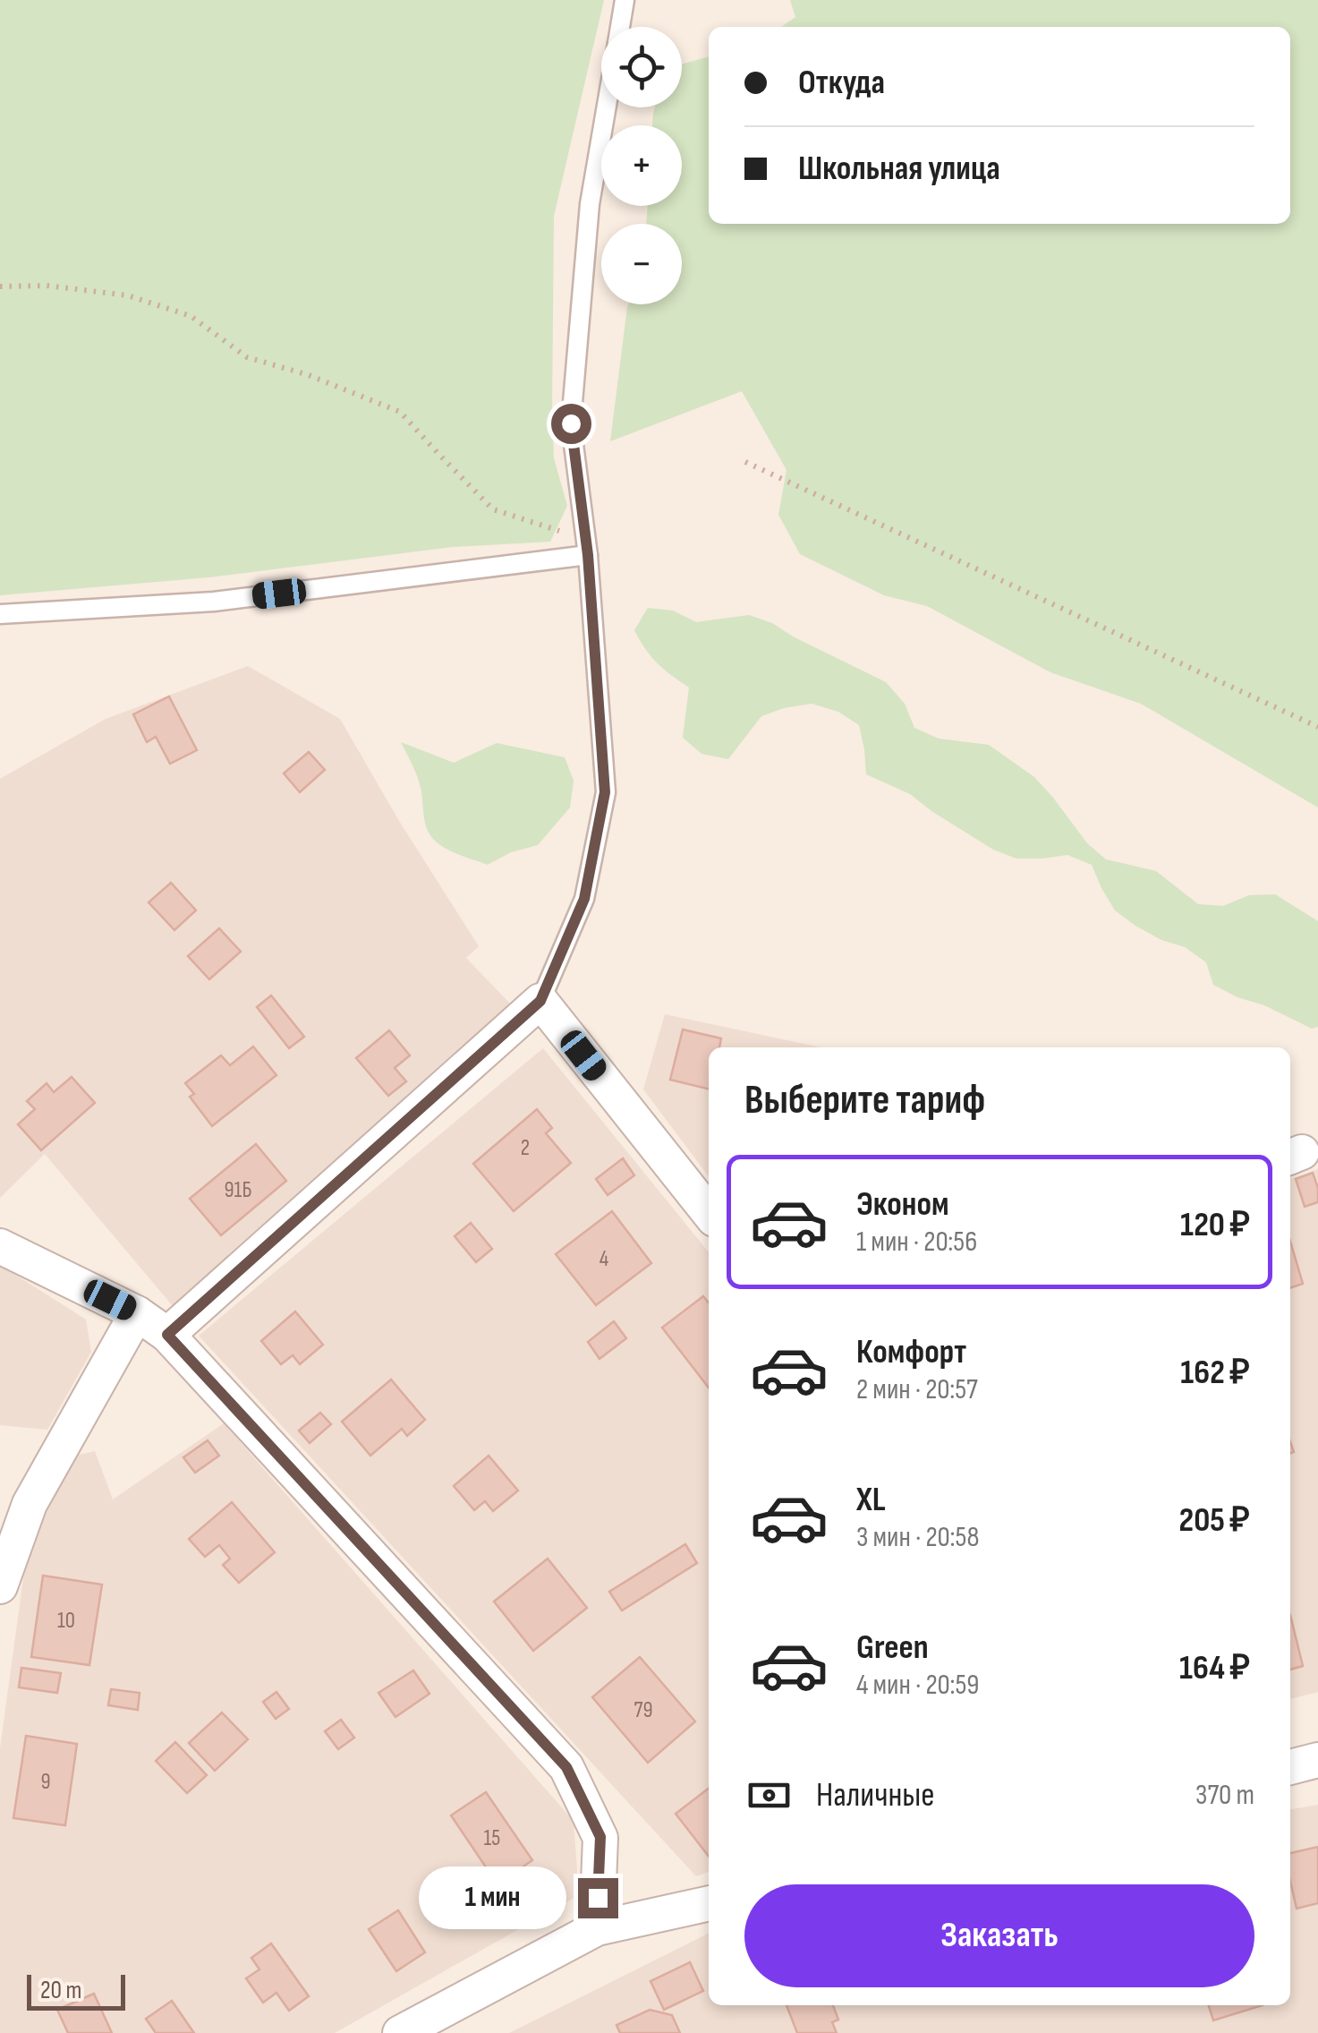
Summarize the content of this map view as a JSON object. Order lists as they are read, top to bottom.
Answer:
{
  "house_numbers": [
    "2",
    "91Б",
    "4",
    "10",
    "79",
    "9",
    "15"
  ],
  "scale_bar": "20 m",
  "page": {
    "map_buttons": ["+", "−"],
    "banner": ["Откуда", "Школьная улица"],
    "heading": "Выберите тариф",
    "list": [
      {
        "name": "Эконом",
        "note": "1 мин · 20:56",
        "value": "120 ₽"
      },
      {
        "name": "Комфорт",
        "note": "2 мин · 20:57",
        "value": "162 ₽"
      },
      {
        "name": "XL",
        "note": "3 мин · 20:58",
        "value": "205 ₽"
      },
      {
        "name": "Green",
        "note": "4 мин · 20:59",
        "value": "164 ₽"
      }
    ],
    "pay": ["Наличные", "370 m"],
    "bubble": "1 мин",
    "buttons": "Заказать",
    "scale": "20 m"
  }
}
